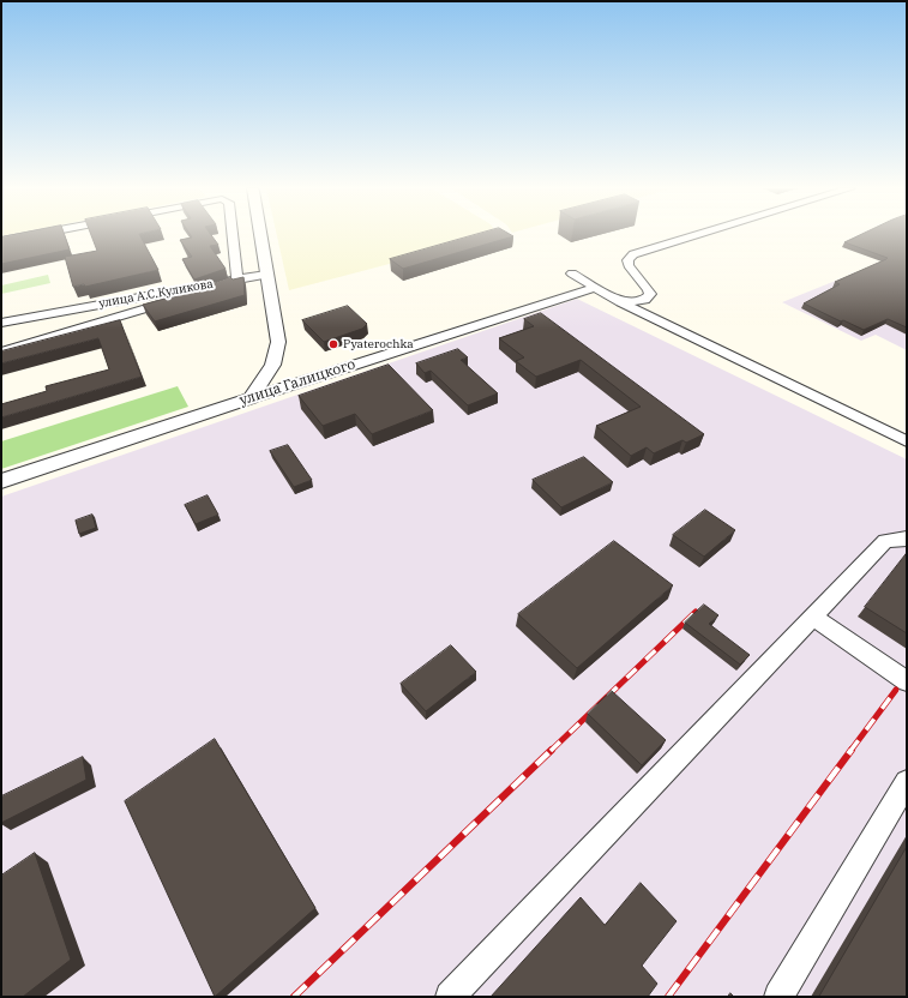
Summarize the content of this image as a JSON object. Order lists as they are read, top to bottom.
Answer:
{
  "streets": {
    "street": ["улица А.С.Куликова", "улица Галицкого"]
  },
  "places": ["Pyaterochka"]
}
